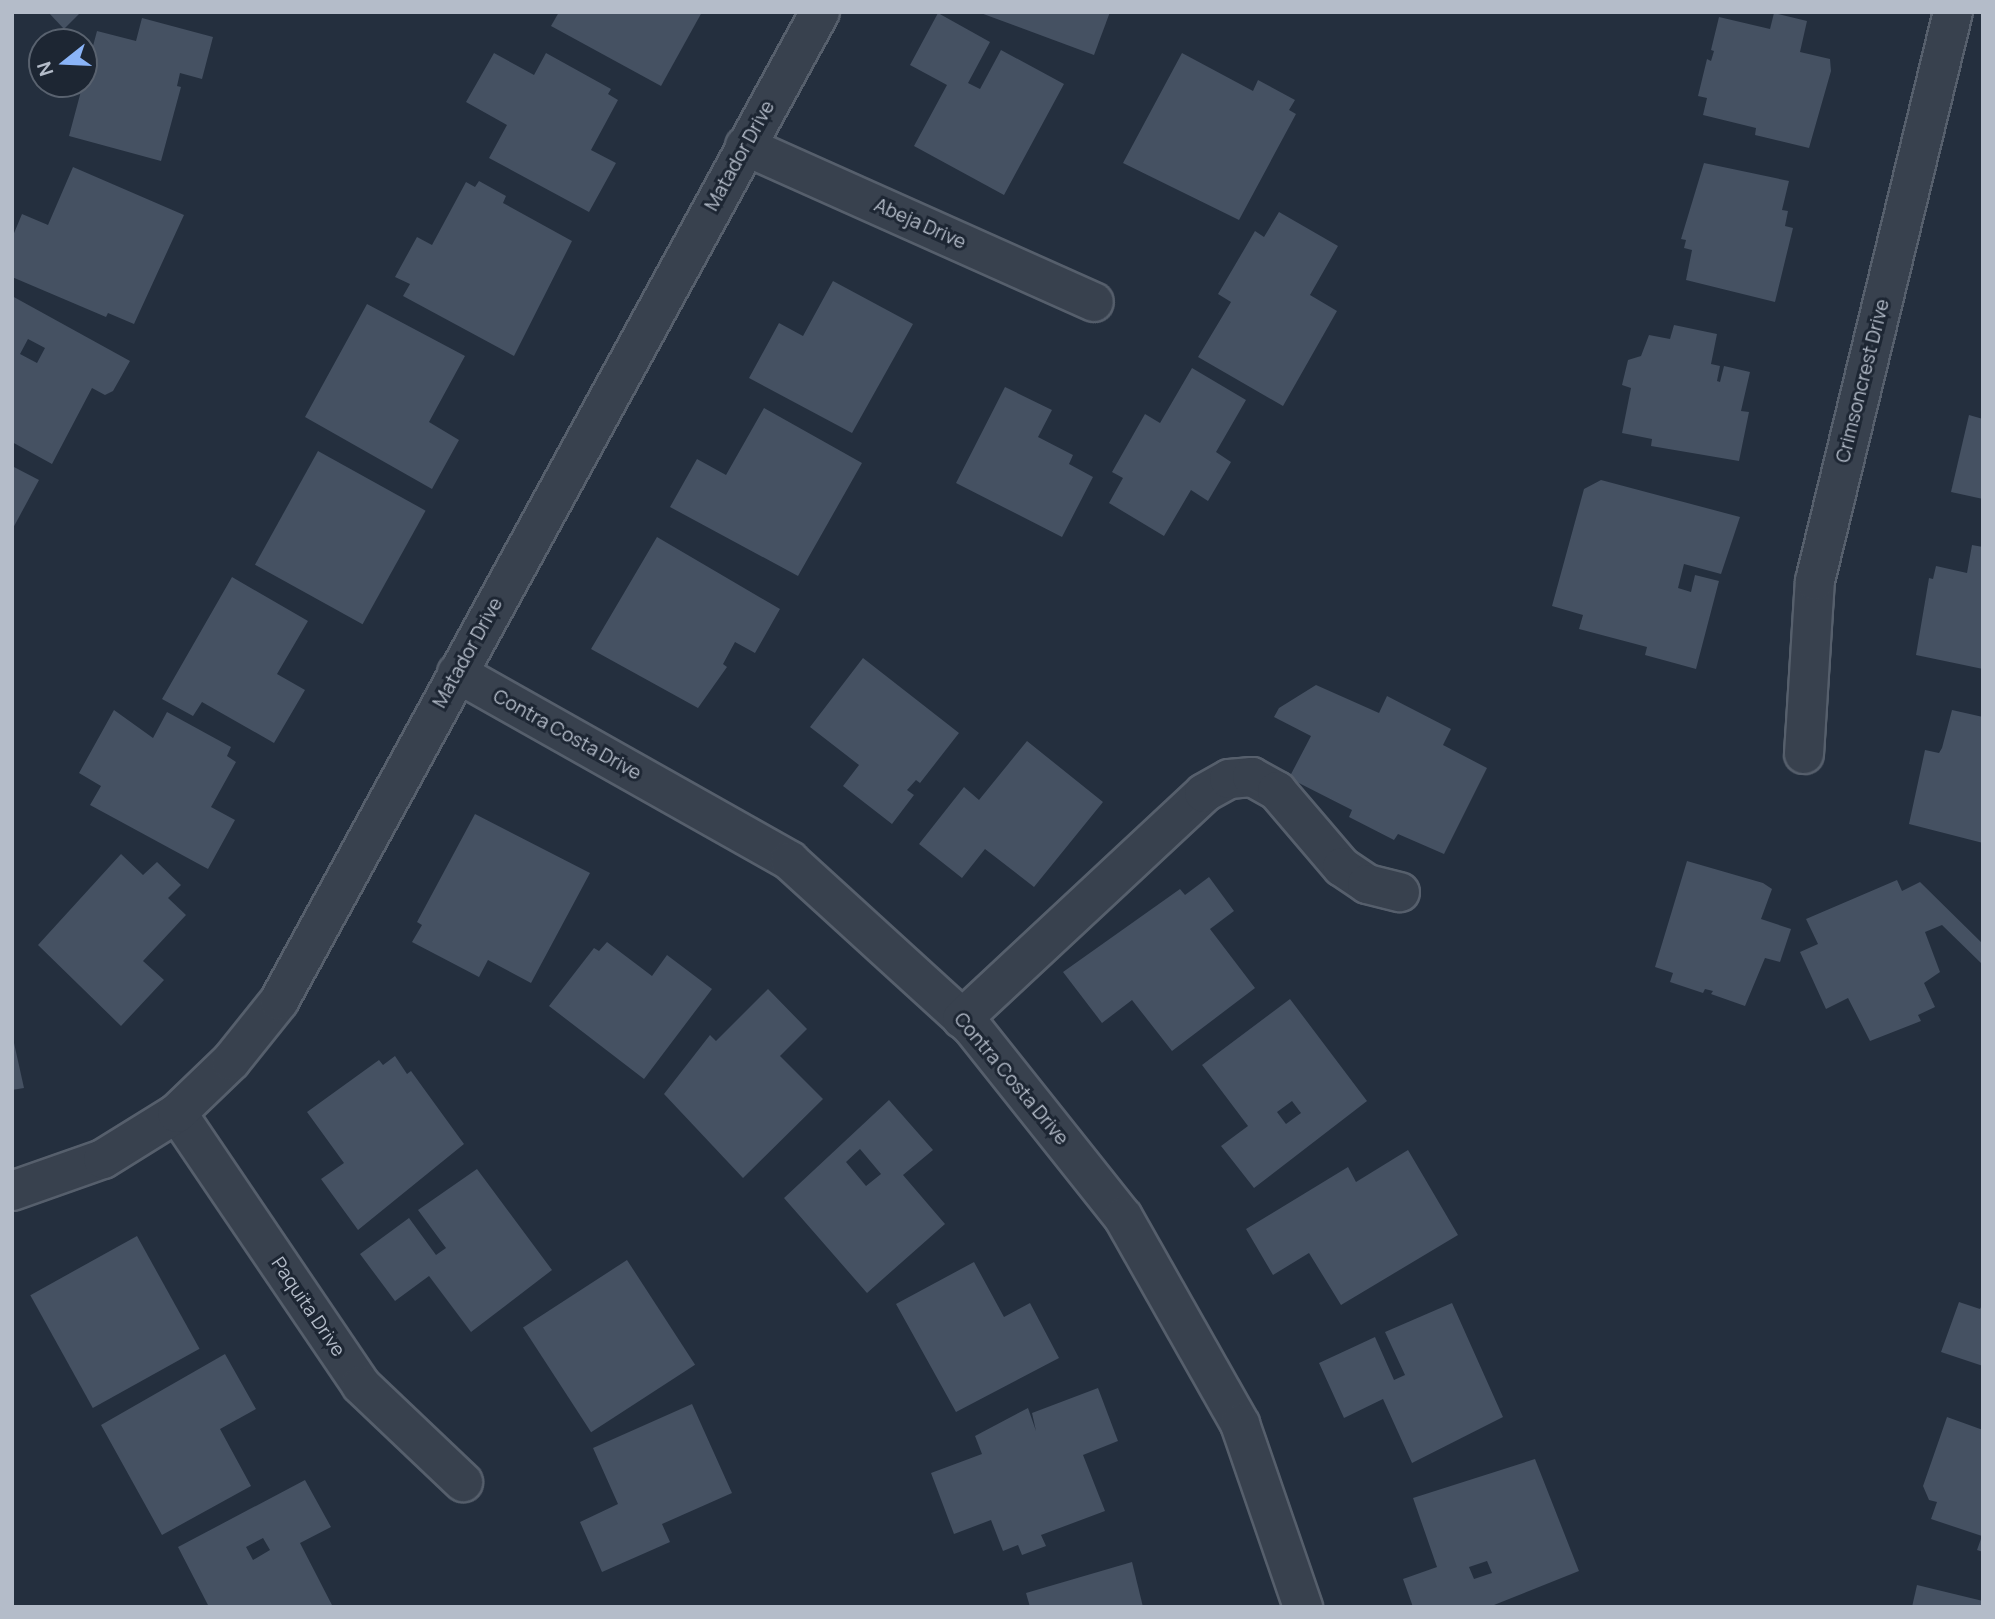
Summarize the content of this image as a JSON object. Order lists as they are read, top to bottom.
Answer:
{
  "streets": {
    "street": [
      "Matador Drive",
      "Abeja Drive",
      "Crimsoncrest Drive",
      "Contra Costa Drive",
      "Paquita Drive"
    ]
  },
  "crossings": [
    ["Matador Drive", "Abeja Drive"],
    ["Matador Drive", "Contra Costa Drive"],
    ["Matador Drive", "Paquita Drive"]
  ],
  "north": "left"
}
